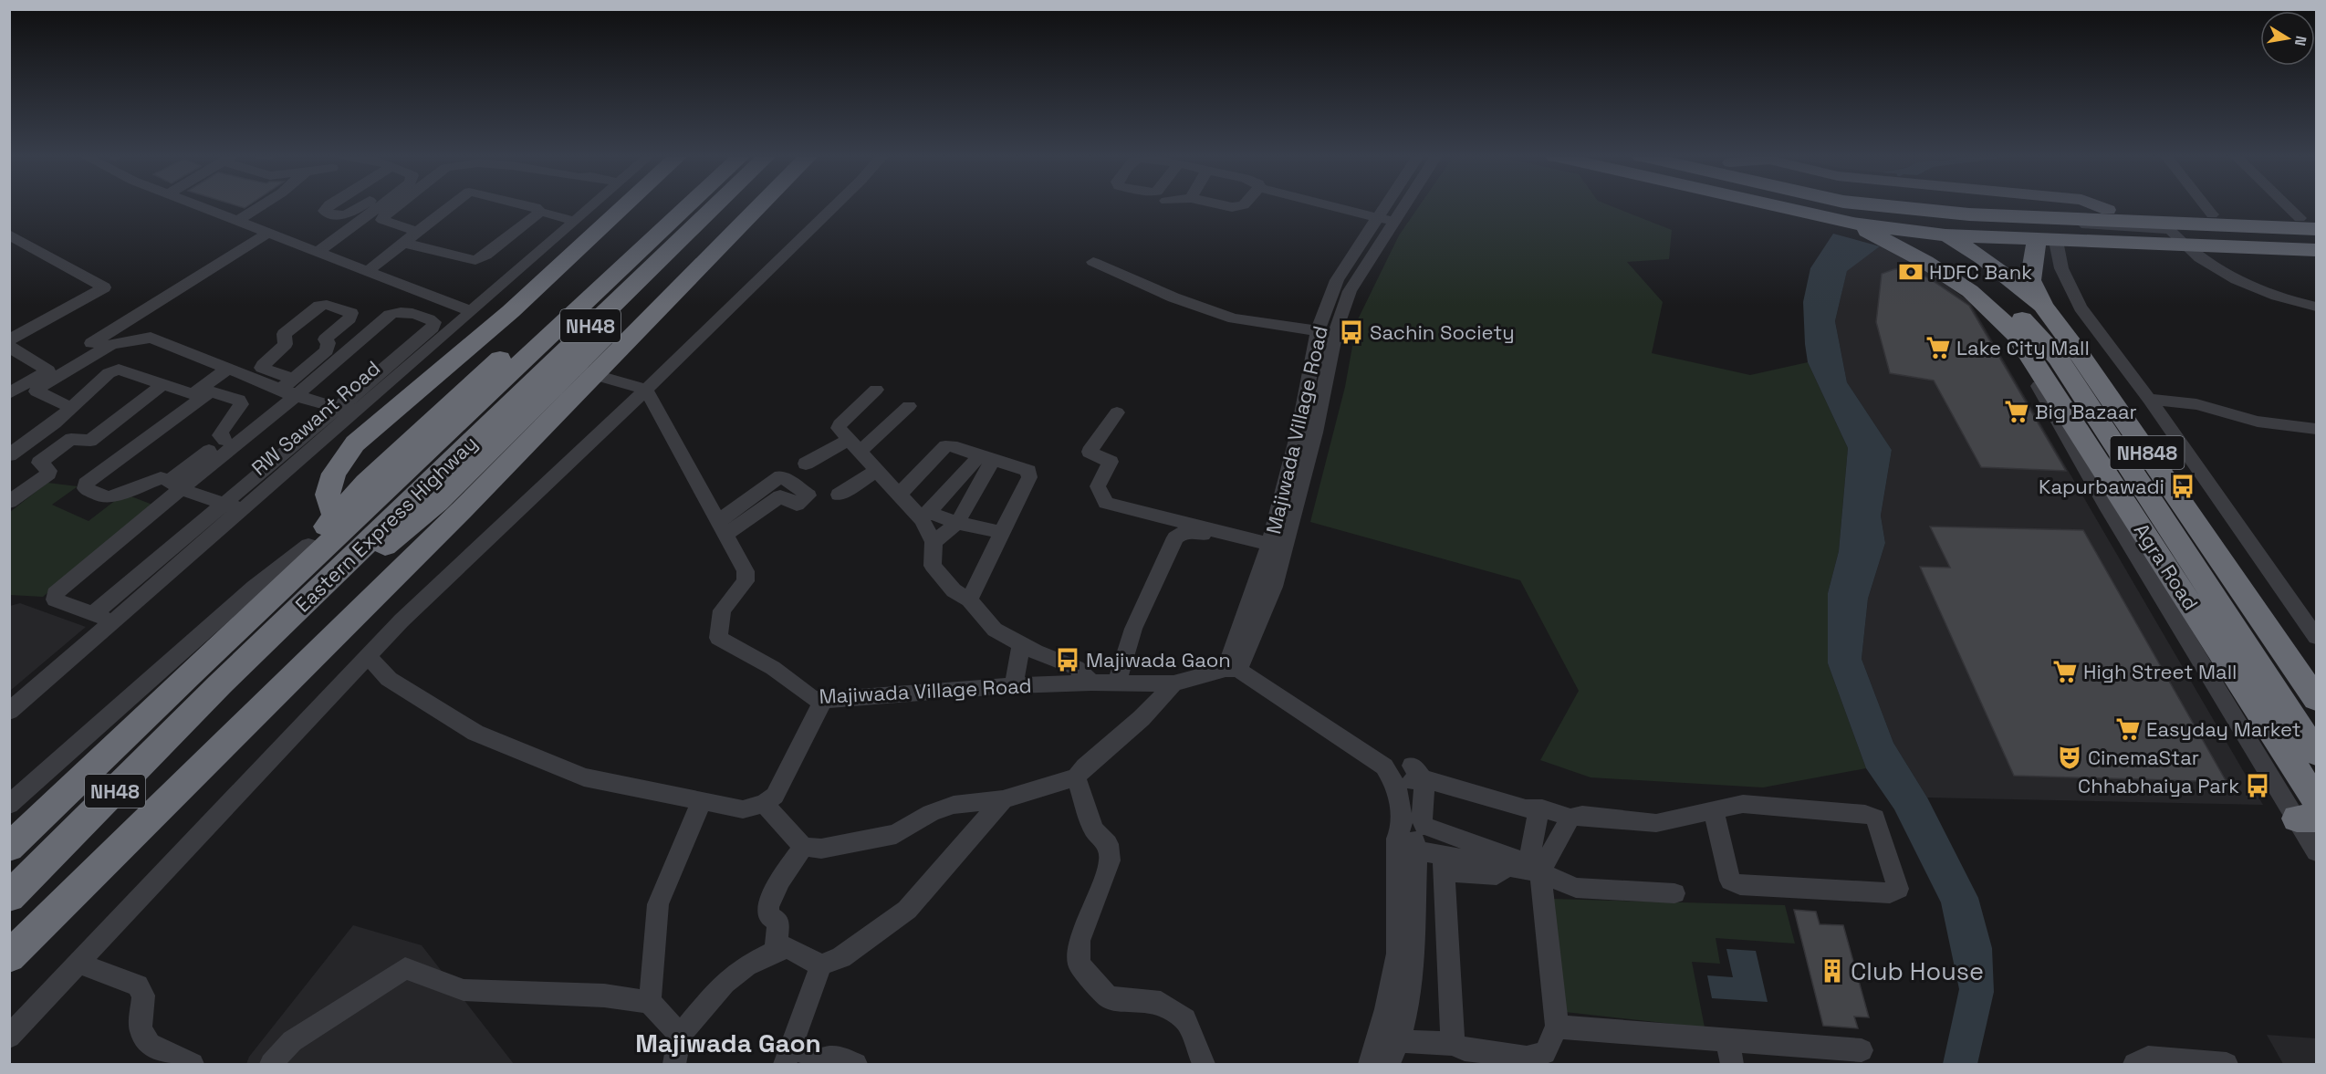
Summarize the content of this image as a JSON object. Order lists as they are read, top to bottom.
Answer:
{
  "streets": {
    "highway": [
      "NH48",
      "NH848",
      "Eastern Express Highway",
      "Agra Road"
    ],
    "street": ["RW Sawant Road", "Majiwada Village Road"]
  },
  "crossings": [
    ["NH848", "Agra Road"]
  ],
  "districts": ["Majiwada Gaon"],
  "places": {
    "bank": ["HDFC Bank"],
    "bus stop": [
      "Sachin Society",
      "Kapurbawadi",
      "Majiwada Gaon",
      "Chhabhaiya Park"
    ],
    "supermarket": [
      "Lake City Mall",
      "Big Bazaar",
      "High Street Mall",
      "Easyday Market"
    ],
    "theatre": ["CinemaStar"],
    "building": ["Club House"]
  },
  "north": "right"
}
